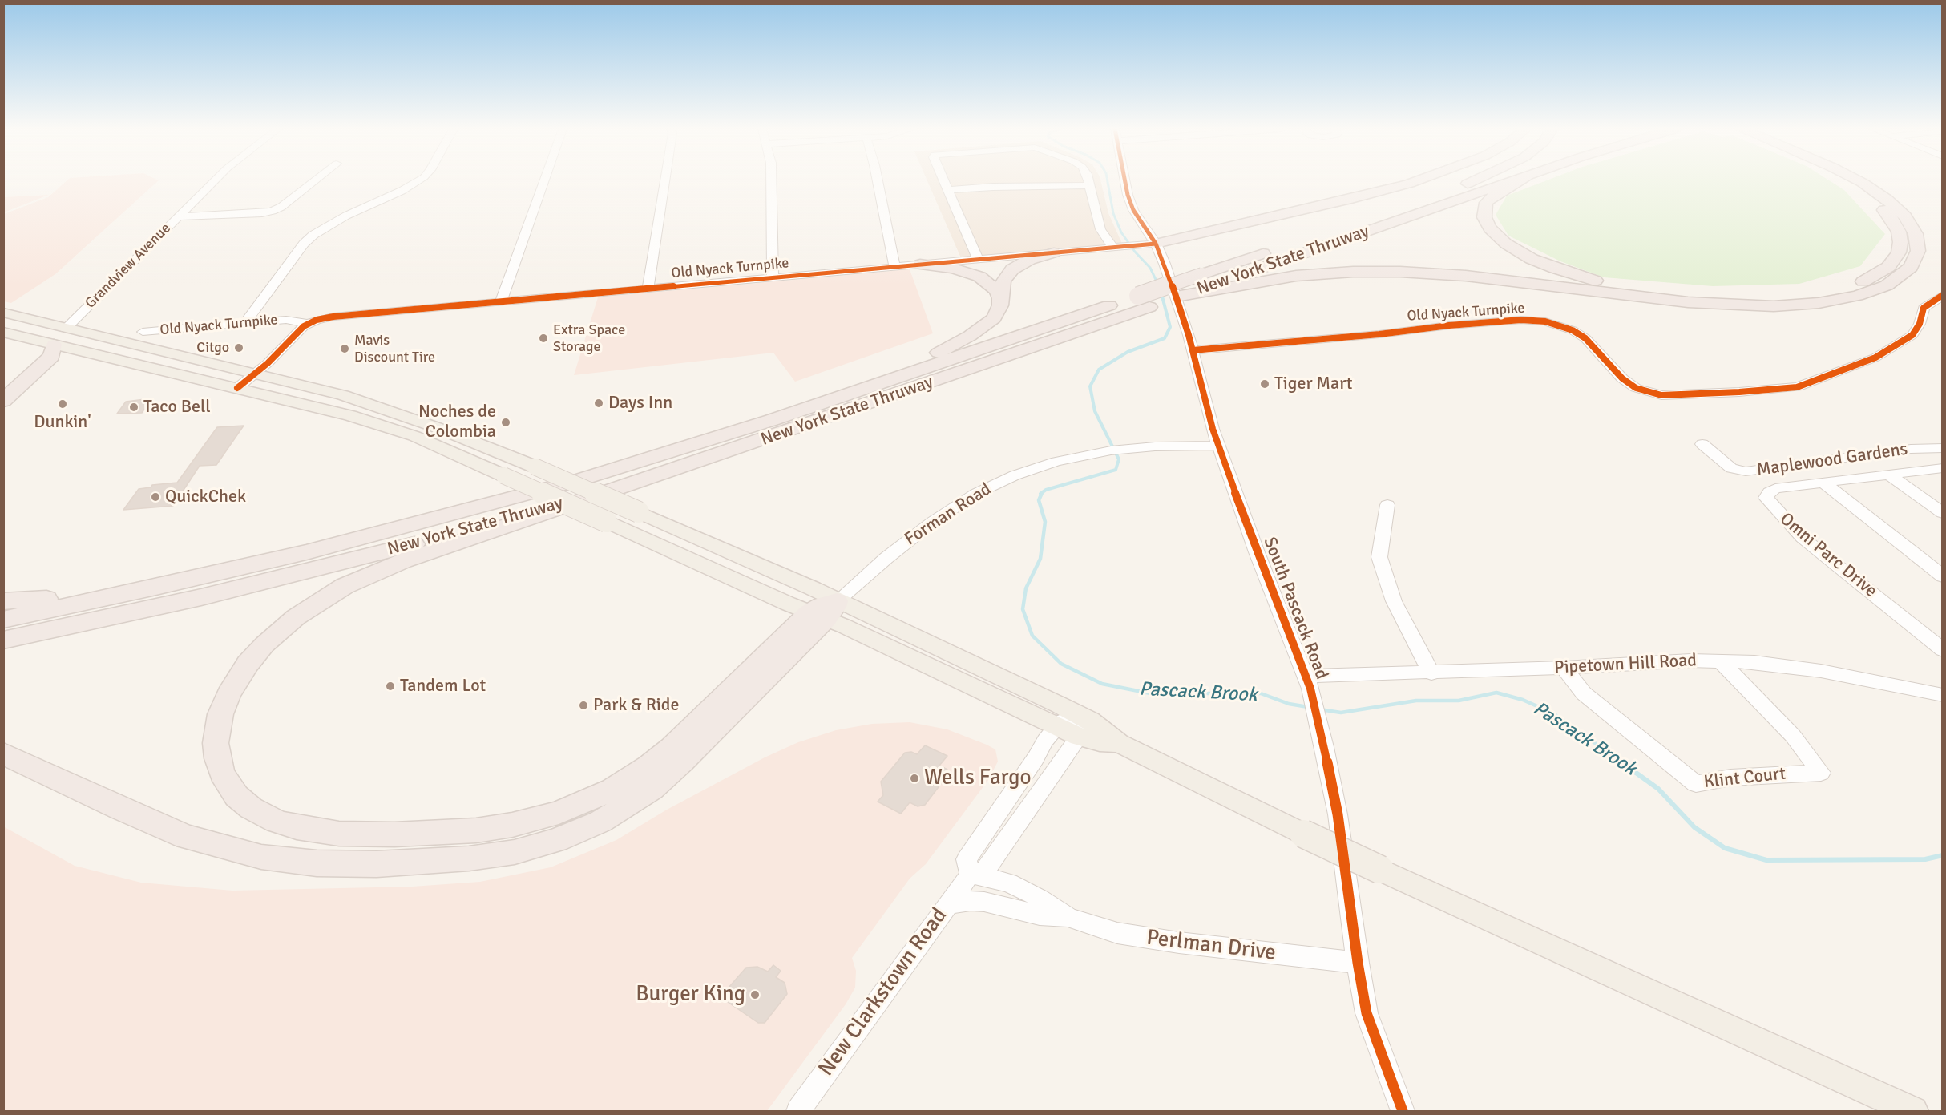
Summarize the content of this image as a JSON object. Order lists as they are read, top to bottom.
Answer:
{
  "streets": {
    "highway": ["New York State Thruway"],
    "street": [
      "Grandview Avenue",
      "Old Nyack Turnpike",
      "Maplewood Gardens",
      "Forman Road",
      "Omni Parc Drive",
      "South Pascack Road",
      "Pipetown Hill Road",
      "Klint Court",
      "Perlman Drive",
      "New Clarkstown Road"
    ]
  },
  "crossings": [
    ["Old Nyack Turnpike", "South Pascack Road"],
    ["Forman Road", "South Pascack Road"],
    ["South Pascack Road", "Pipetown Hill Road"],
    ["South Pascack Road", "Perlman Drive"],
    ["Pipetown Hill Road", "Klint Court"],
    ["Perlman Drive", "New Clarkstown Road"]
  ],
  "water": ["Pascack Brook"],
  "places": [
    "Extra Space Storage",
    "Citgo",
    "Mavis Discount Tire",
    "Tiger Mart",
    "Days Inn",
    "Dunkin'",
    "Taco Bell",
    "Noches de Colombia",
    "QuickChek",
    "Tandem Lot",
    "Park & Ride",
    "Wells Fargo",
    "Burger King"
  ]
}
